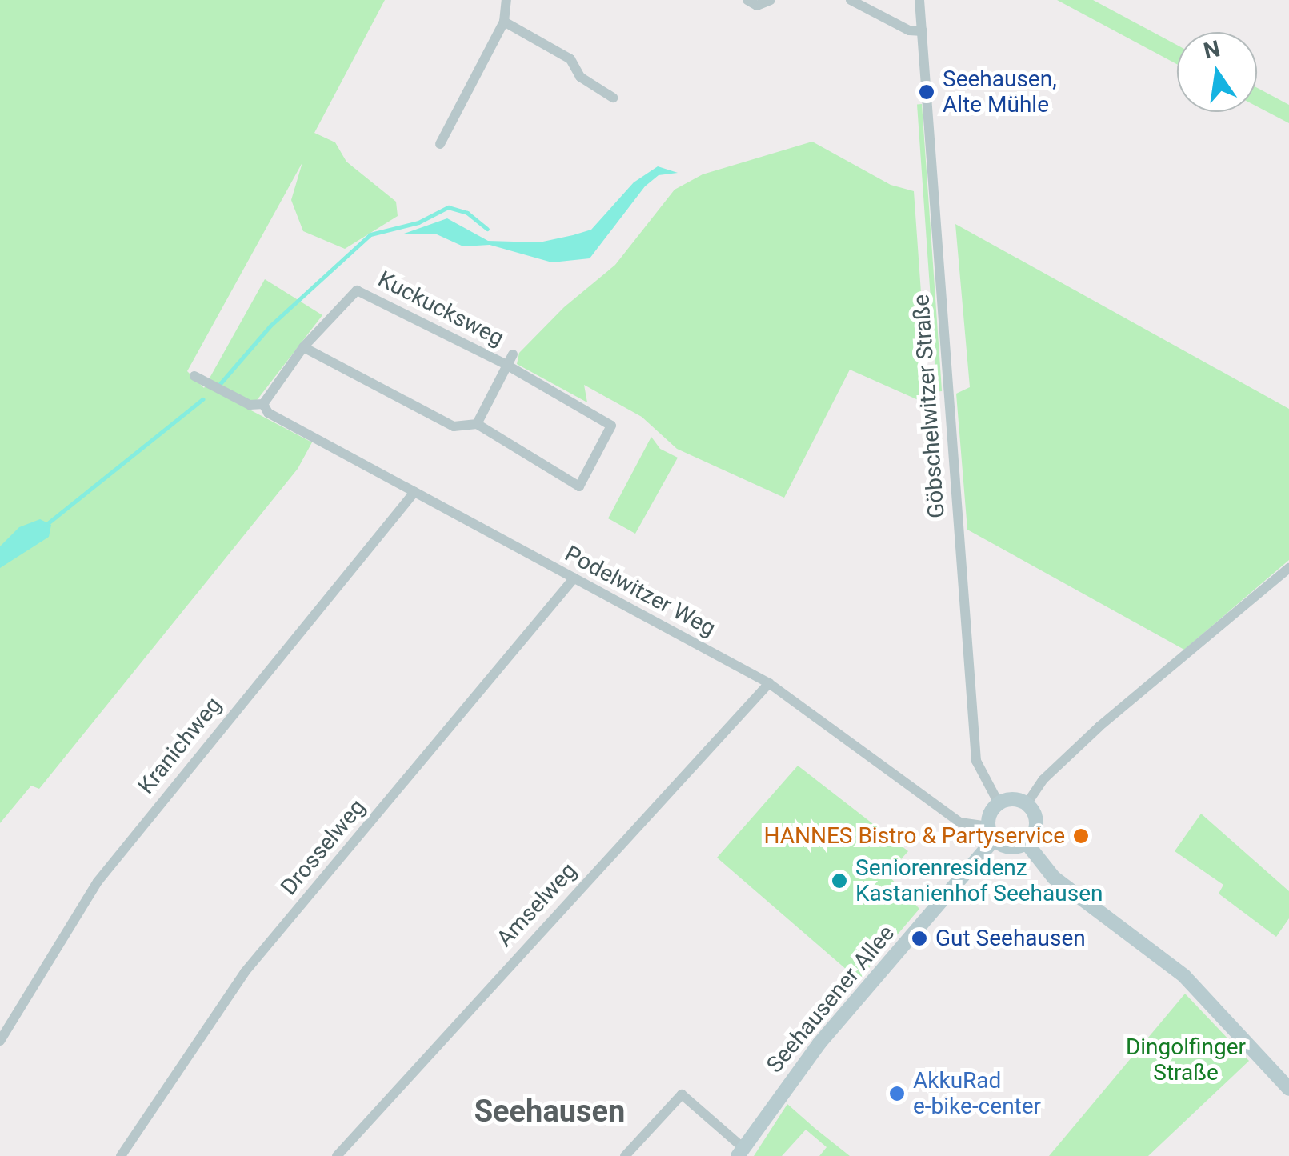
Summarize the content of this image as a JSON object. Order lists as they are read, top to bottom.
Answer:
{
  "streets": {
    "street": [
      "Kuckucksweg",
      "Göbschelwitzer Straße",
      "Podelwitzer Weg",
      "Kranichweg",
      "Drosselweg",
      "Amselweg",
      "Seehausener Allee"
    ]
  },
  "crossings": [
    ["Göbschelwitzer Straße", "Podelwitzer Weg"],
    ["Göbschelwitzer Straße", "Seehausener Allee"],
    ["Podelwitzer Weg", "Kranichweg"],
    ["Podelwitzer Weg", "Drosselweg"],
    ["Podelwitzer Weg", "Amselweg"],
    ["Podelwitzer Weg", "Seehausener Allee"]
  ],
  "districts": ["Seehausen"],
  "parks": ["Dingolfinger Straße"],
  "places": [
    "Seehausen, Alte Mühle",
    "HANNES Bistro & Partyservice",
    "Seniorenresidenz Kastanienhof Seehausen",
    "Gut Seehausen",
    "AkkuRad e-bike-center"
  ],
  "north": "top"
}
